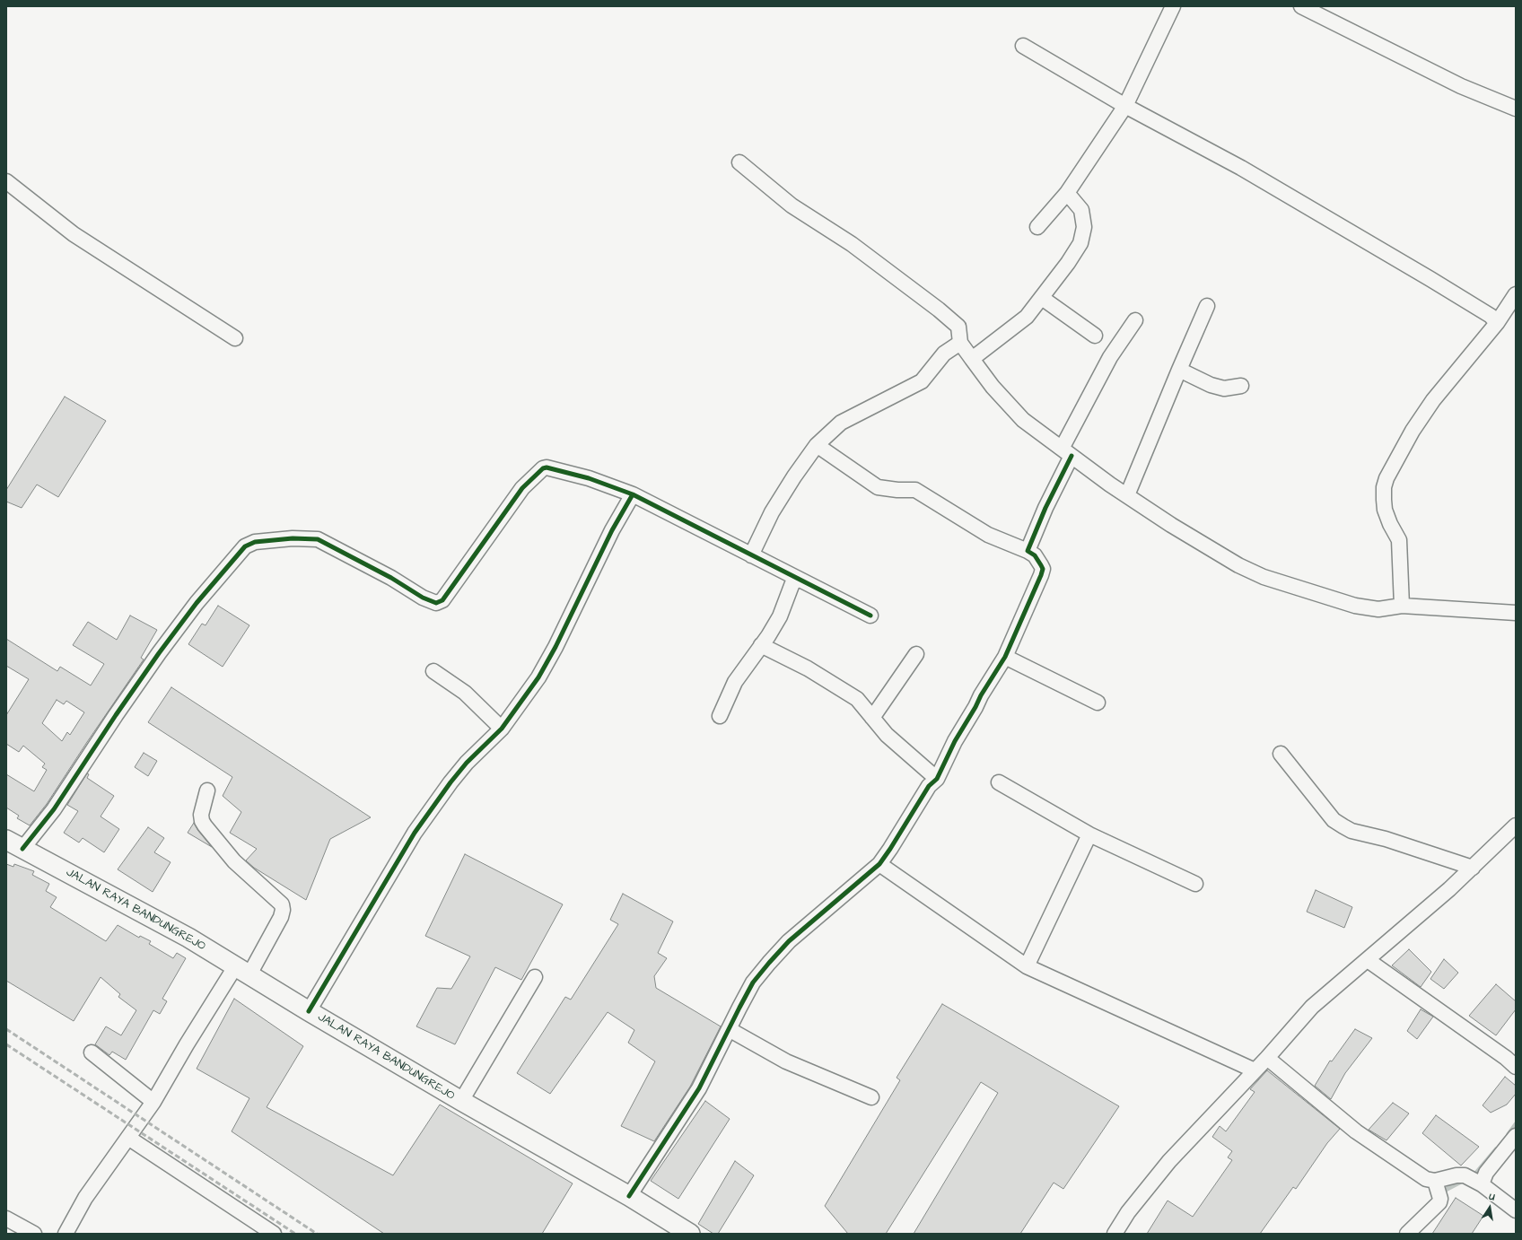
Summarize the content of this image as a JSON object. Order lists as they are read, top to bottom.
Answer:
{
  "streets": {
    "main road": ["JALAN RAYA BANDUNGREJO"]
  },
  "north": "top"
}
